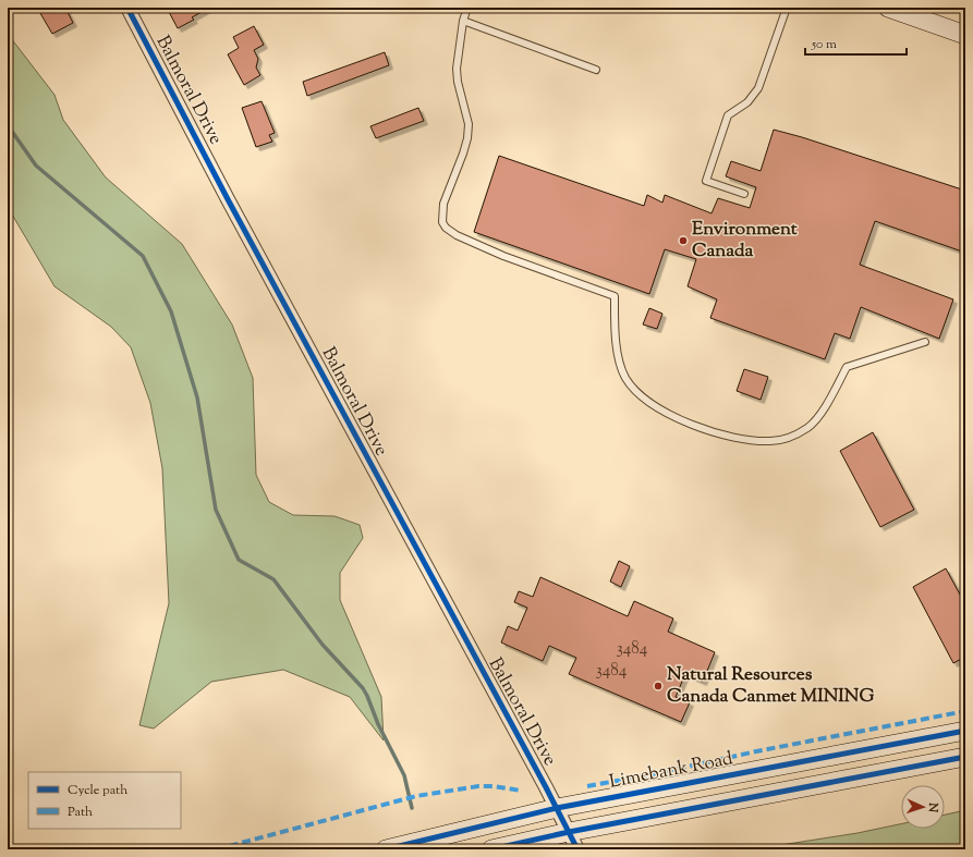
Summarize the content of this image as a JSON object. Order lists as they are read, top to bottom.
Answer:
{
  "streets": {
    "main road": ["Limebank Road"],
    "street": ["Balmoral Drive"]
  },
  "crossings": [
    ["Balmoral Drive", "Limebank Road"]
  ],
  "places": ["Environment Canada", "Natural Resources Canada Canmet MINING"],
  "house_numbers": ["3484", "3484"],
  "legend": ["Cycle path", "Path"],
  "scale_bar": "50 m",
  "north": "right"
}
